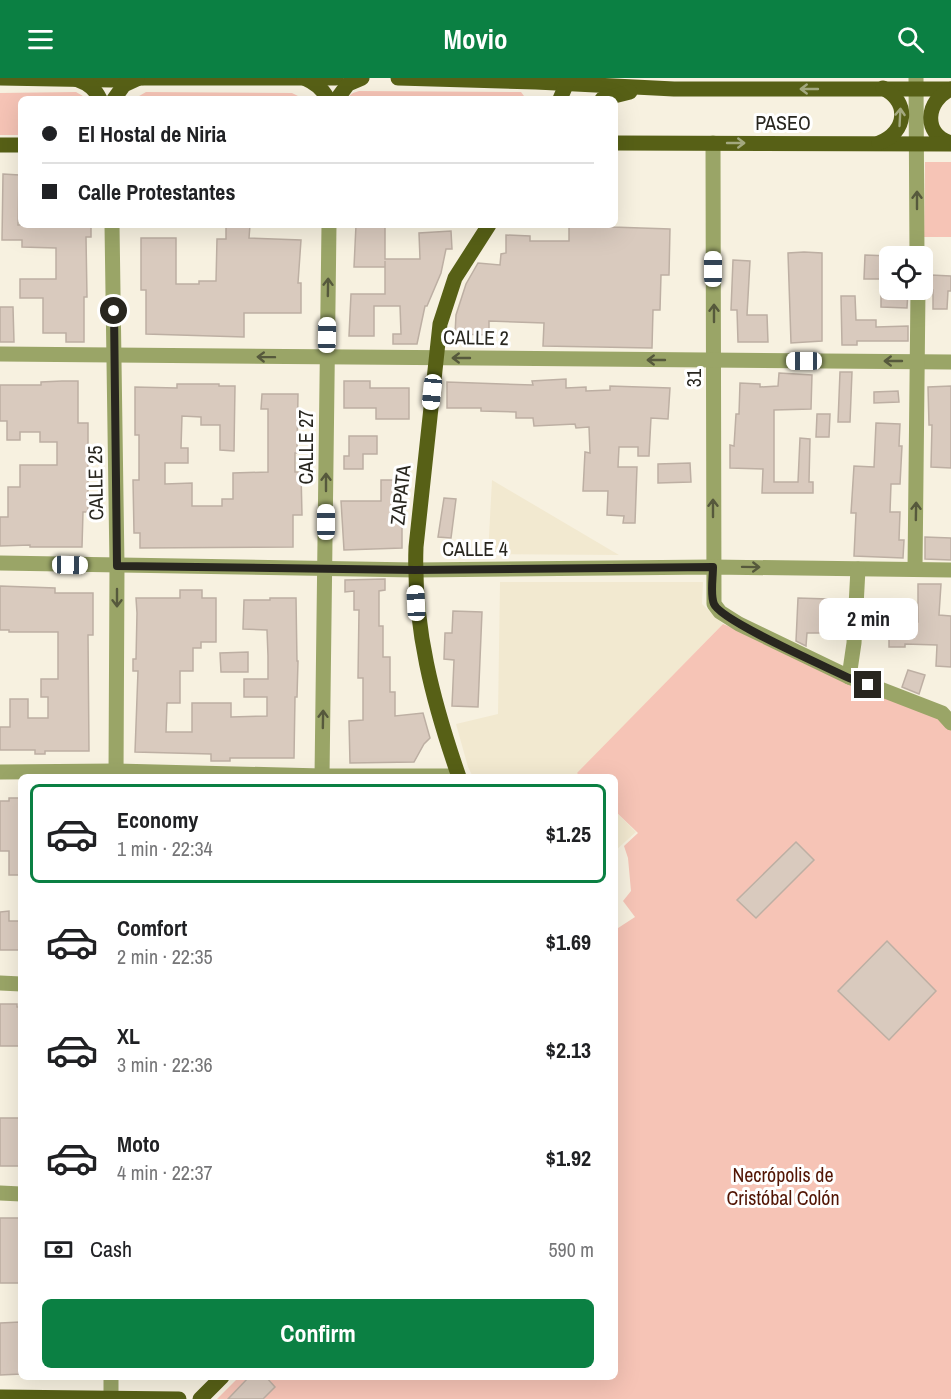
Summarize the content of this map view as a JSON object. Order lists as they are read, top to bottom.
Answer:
{
  "streets": {
    "main road": ["PASEO", "ZAPATA"],
    "street": [
      "CALLE 2",
      "31",
      "CALLE 27",
      "CALLE 25",
      "CALLE 4"
    ]
  },
  "crossings": [
    ["PASEO", "31"],
    ["CALLE 2", "31"],
    ["CALLE 2", "CALLE 27"],
    ["CALLE 2", "CALLE 25"],
    ["CALLE 2", "ZAPATA"],
    ["31", "CALLE 4"],
    ["CALLE 27", "CALLE 4"],
    ["CALLE 25", "CALLE 4"],
    ["ZAPATA", "CALLE 4"]
  ],
  "one_way": [
    "CALLE 2",
    "31",
    "CALLE 27",
    "CALLE 25"
  ],
  "parks": ["Necrópolis de Cristóbal Colón"],
  "page": {
    "header": "Movio",
    "banner": ["El Hostal de Niria", "Calle Protestantes"],
    "bubble": "2 min",
    "list": [
      {
        "name": "Economy",
        "note": "1 min · 22:34",
        "value": "$1.25"
      },
      {
        "name": "Comfort",
        "note": "2 min · 22:35",
        "value": "$1.69"
      },
      {
        "name": "XL",
        "note": "3 min · 22:36",
        "value": "$2.13"
      },
      {
        "name": "Moto",
        "note": "4 min · 22:37",
        "value": "$1.92"
      }
    ],
    "pay": ["Cash", "590 m"],
    "buttons": "Confirm"
  }
}
